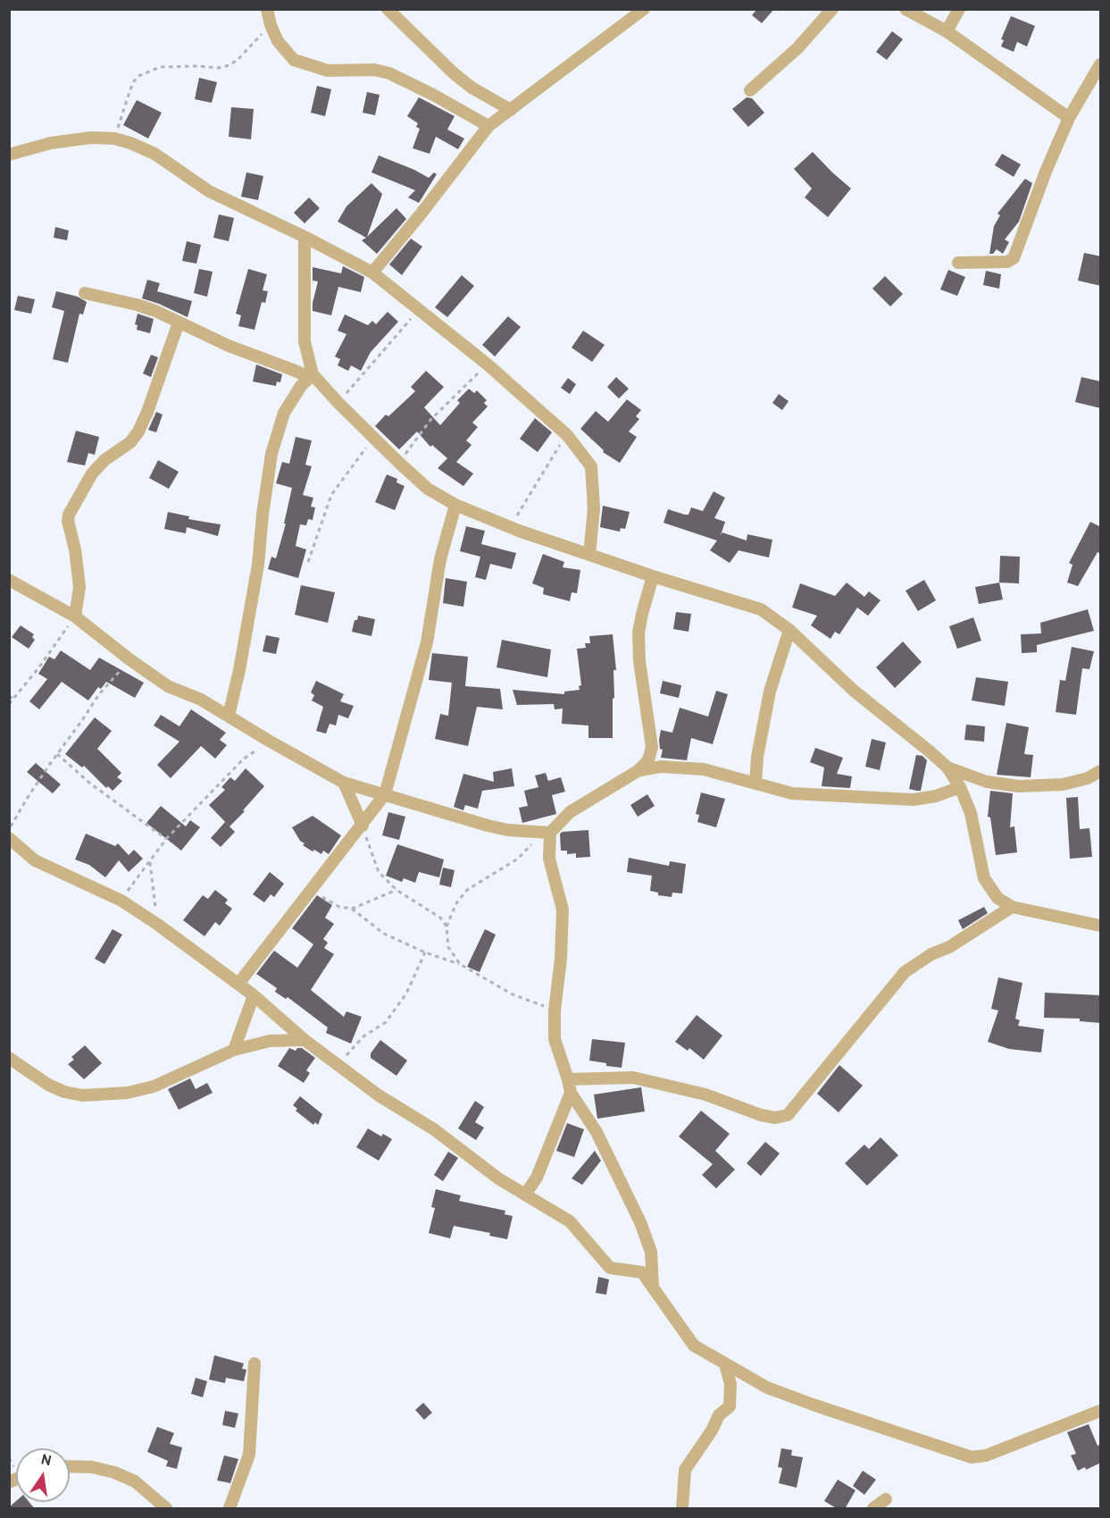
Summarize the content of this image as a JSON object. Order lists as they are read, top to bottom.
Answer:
{
  "north": "top"
}
